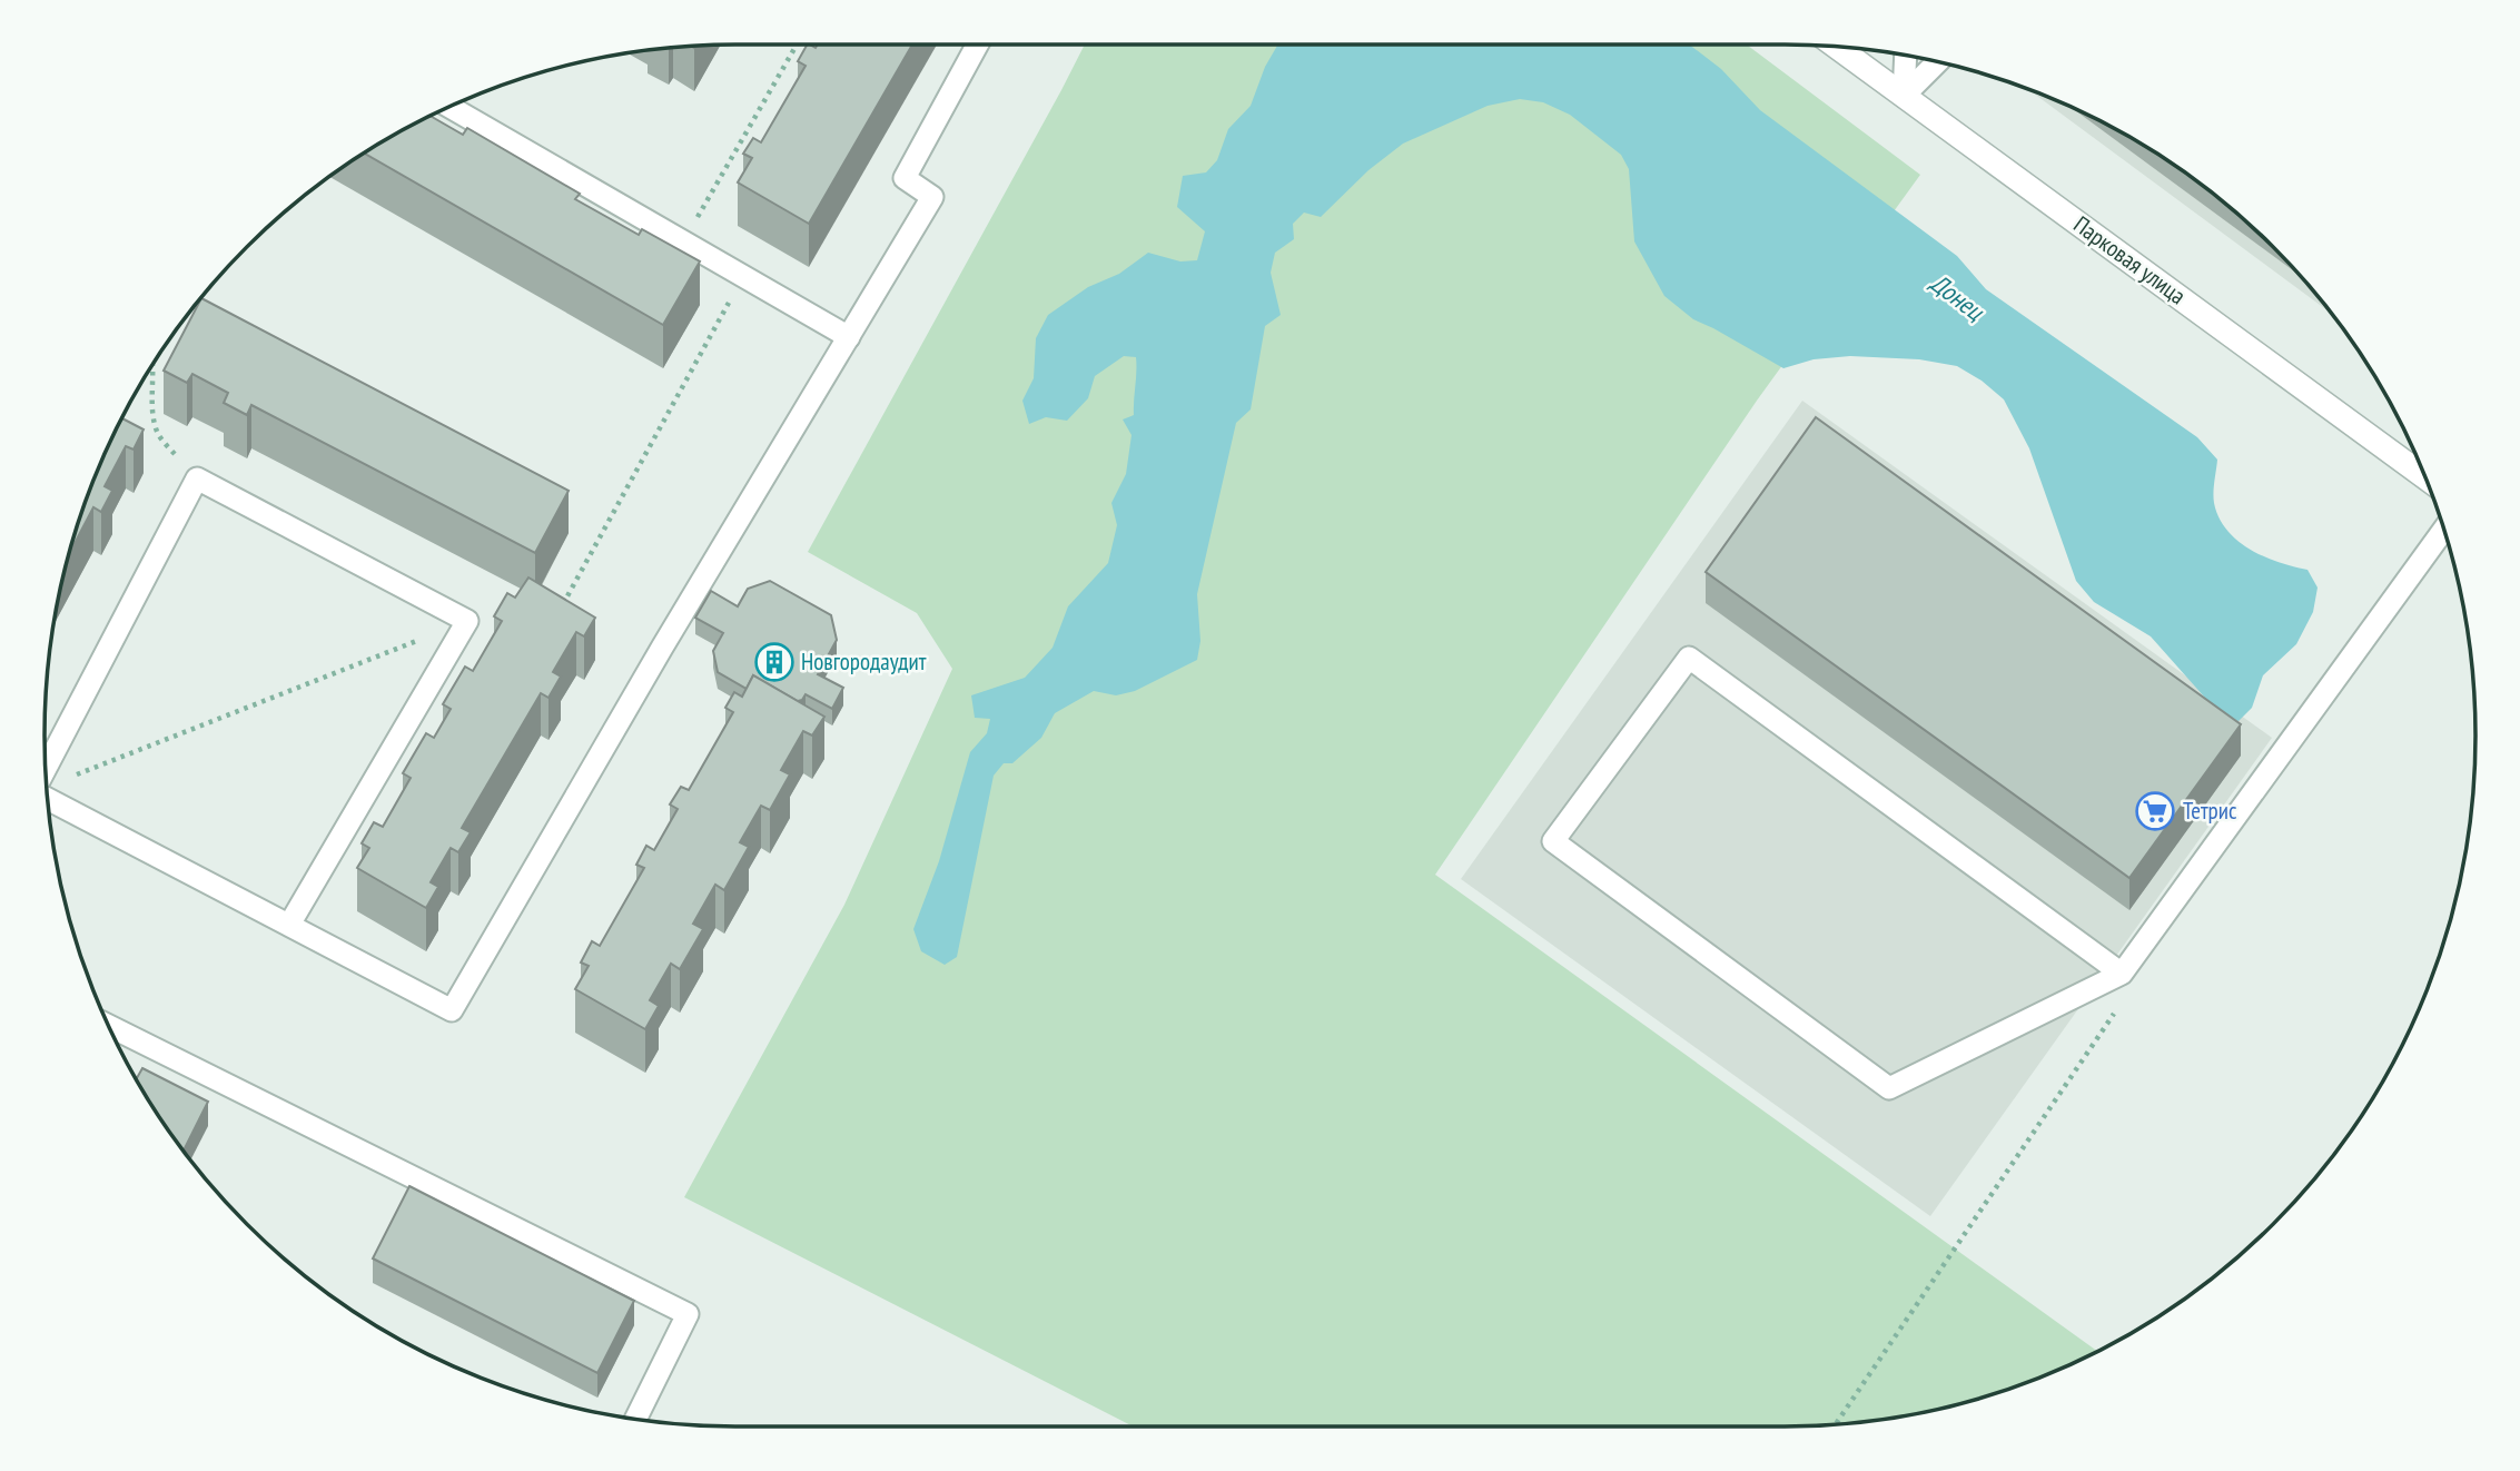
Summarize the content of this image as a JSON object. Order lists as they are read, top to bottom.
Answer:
{
  "streets": {
    "street": ["Парковая улица"]
  },
  "water": ["Донец"],
  "places": {
    "building": ["Новгородаудит"],
    "supermarket": ["Тетрис"]
  }
}
